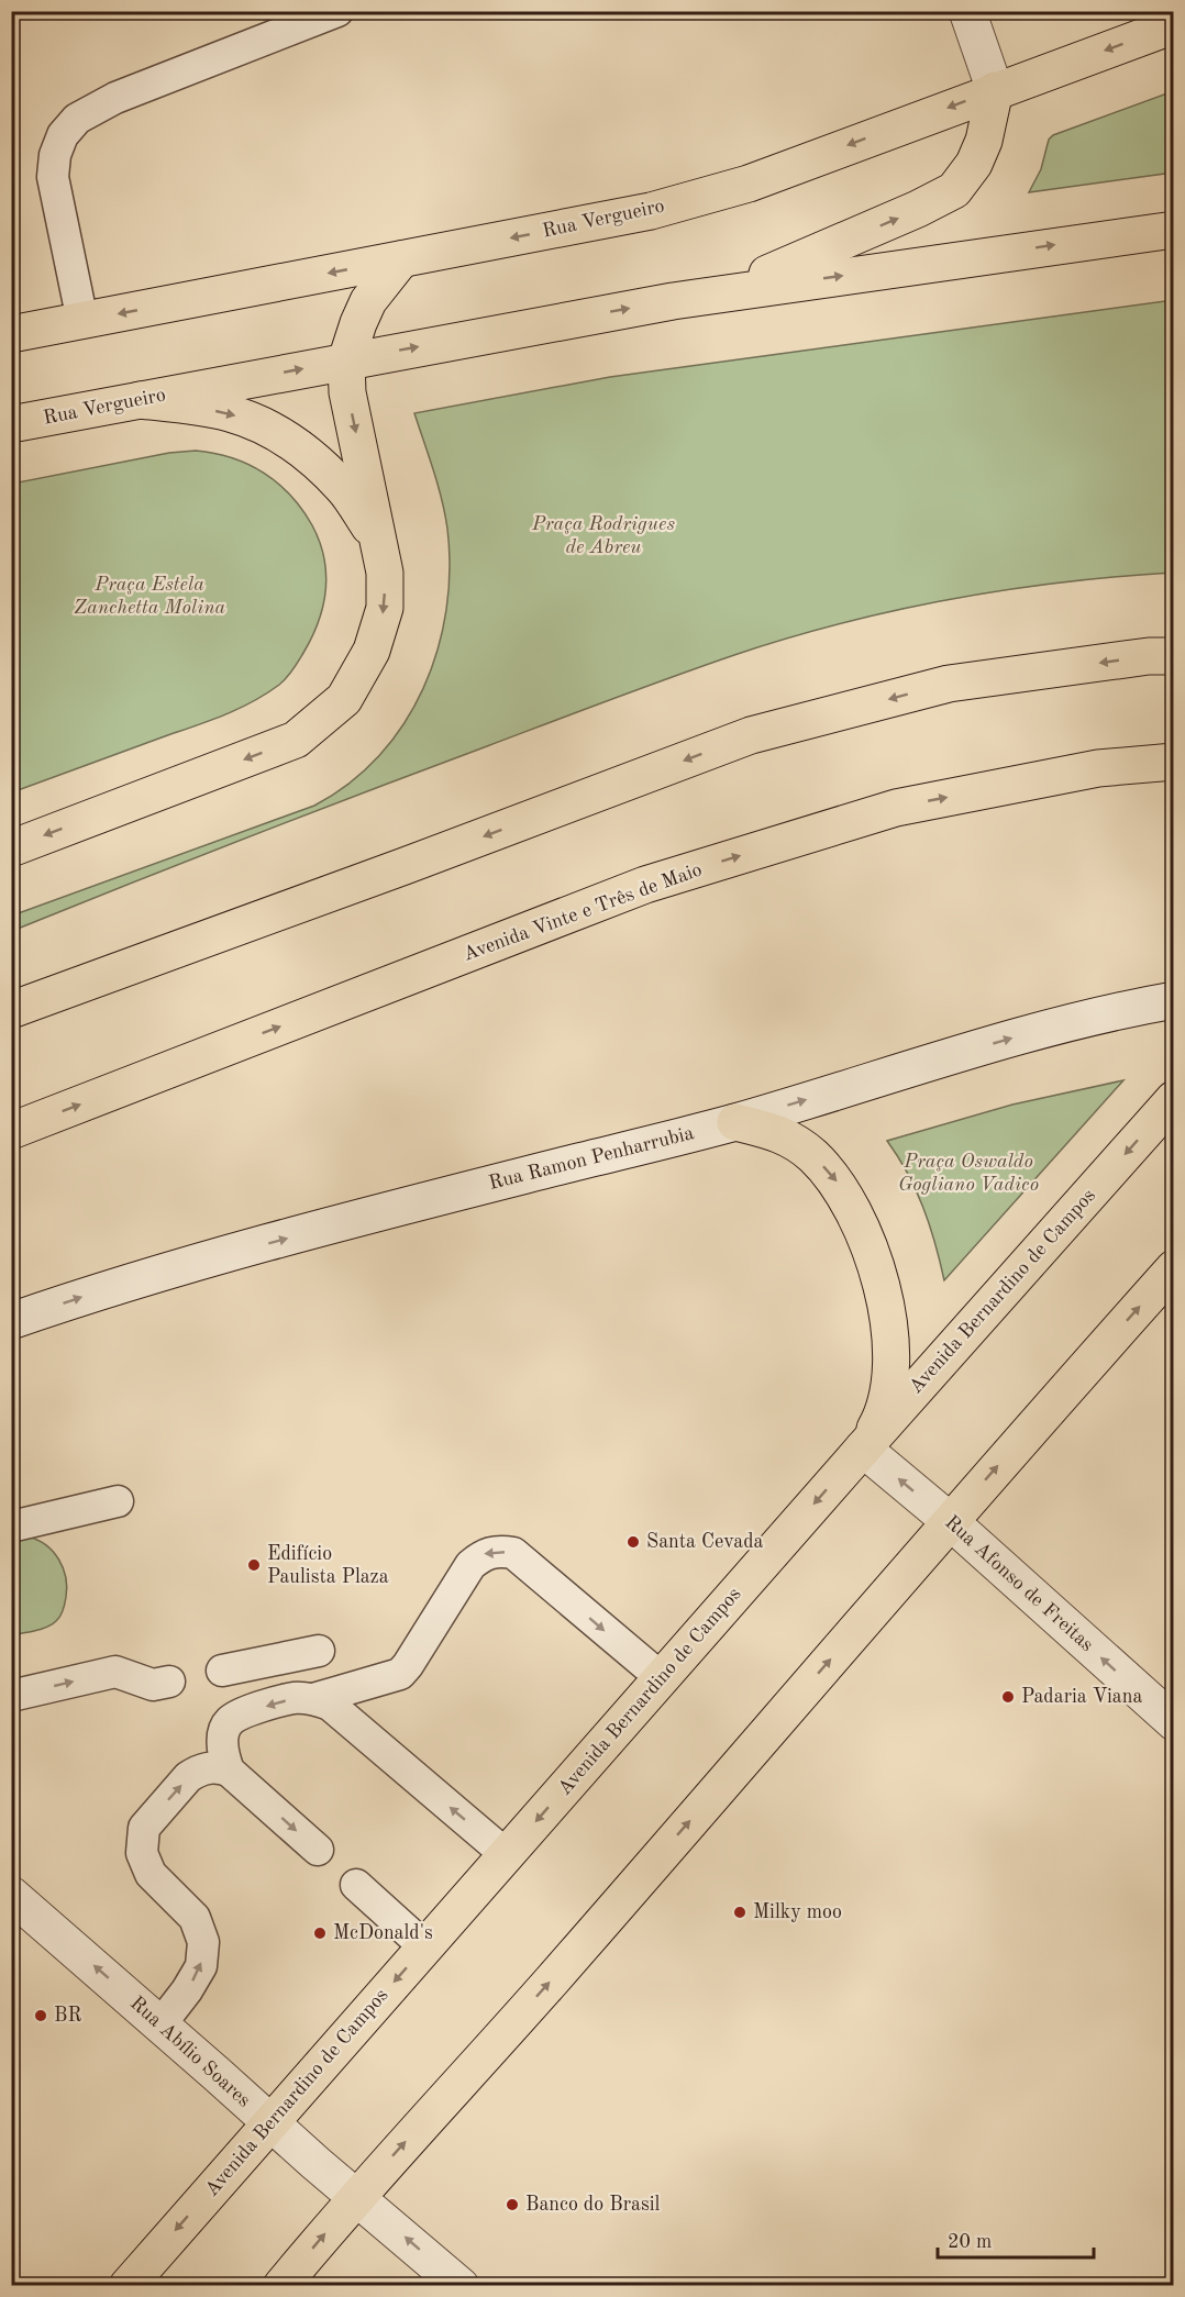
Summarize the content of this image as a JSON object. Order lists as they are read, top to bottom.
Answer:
{
  "streets": {
    "main road": [
      "Rua Vergueiro",
      "Avenida Vinte e Três de Maio",
      "Rua Ramon Penharrubia",
      "Avenida Bernardino de Campos",
      "Rua Afonso de Freitas",
      "Rua Abílio Soares"
    ]
  },
  "crossings": [
    ["Avenida Bernardino de Campos", "Rua Afonso de Freitas"],
    ["Avenida Bernardino de Campos", "Rua Abílio Soares"]
  ],
  "one_way": ["Rua Afonso de Freitas", "Rua Abílio Soares"],
  "parks": ["Praça Rodrigues de Abreu", "Praça Estela Zanchetta Molina", "Praça Oswaldo Gogliano Vadico"],
  "places": [
    "Santa Cevada",
    "Edifício Paulista Plaza",
    "Padaria Viana",
    "Milky moo",
    "McDonald's",
    "BR",
    "Banco do Brasil"
  ],
  "scale_bar": "20 m"
}
